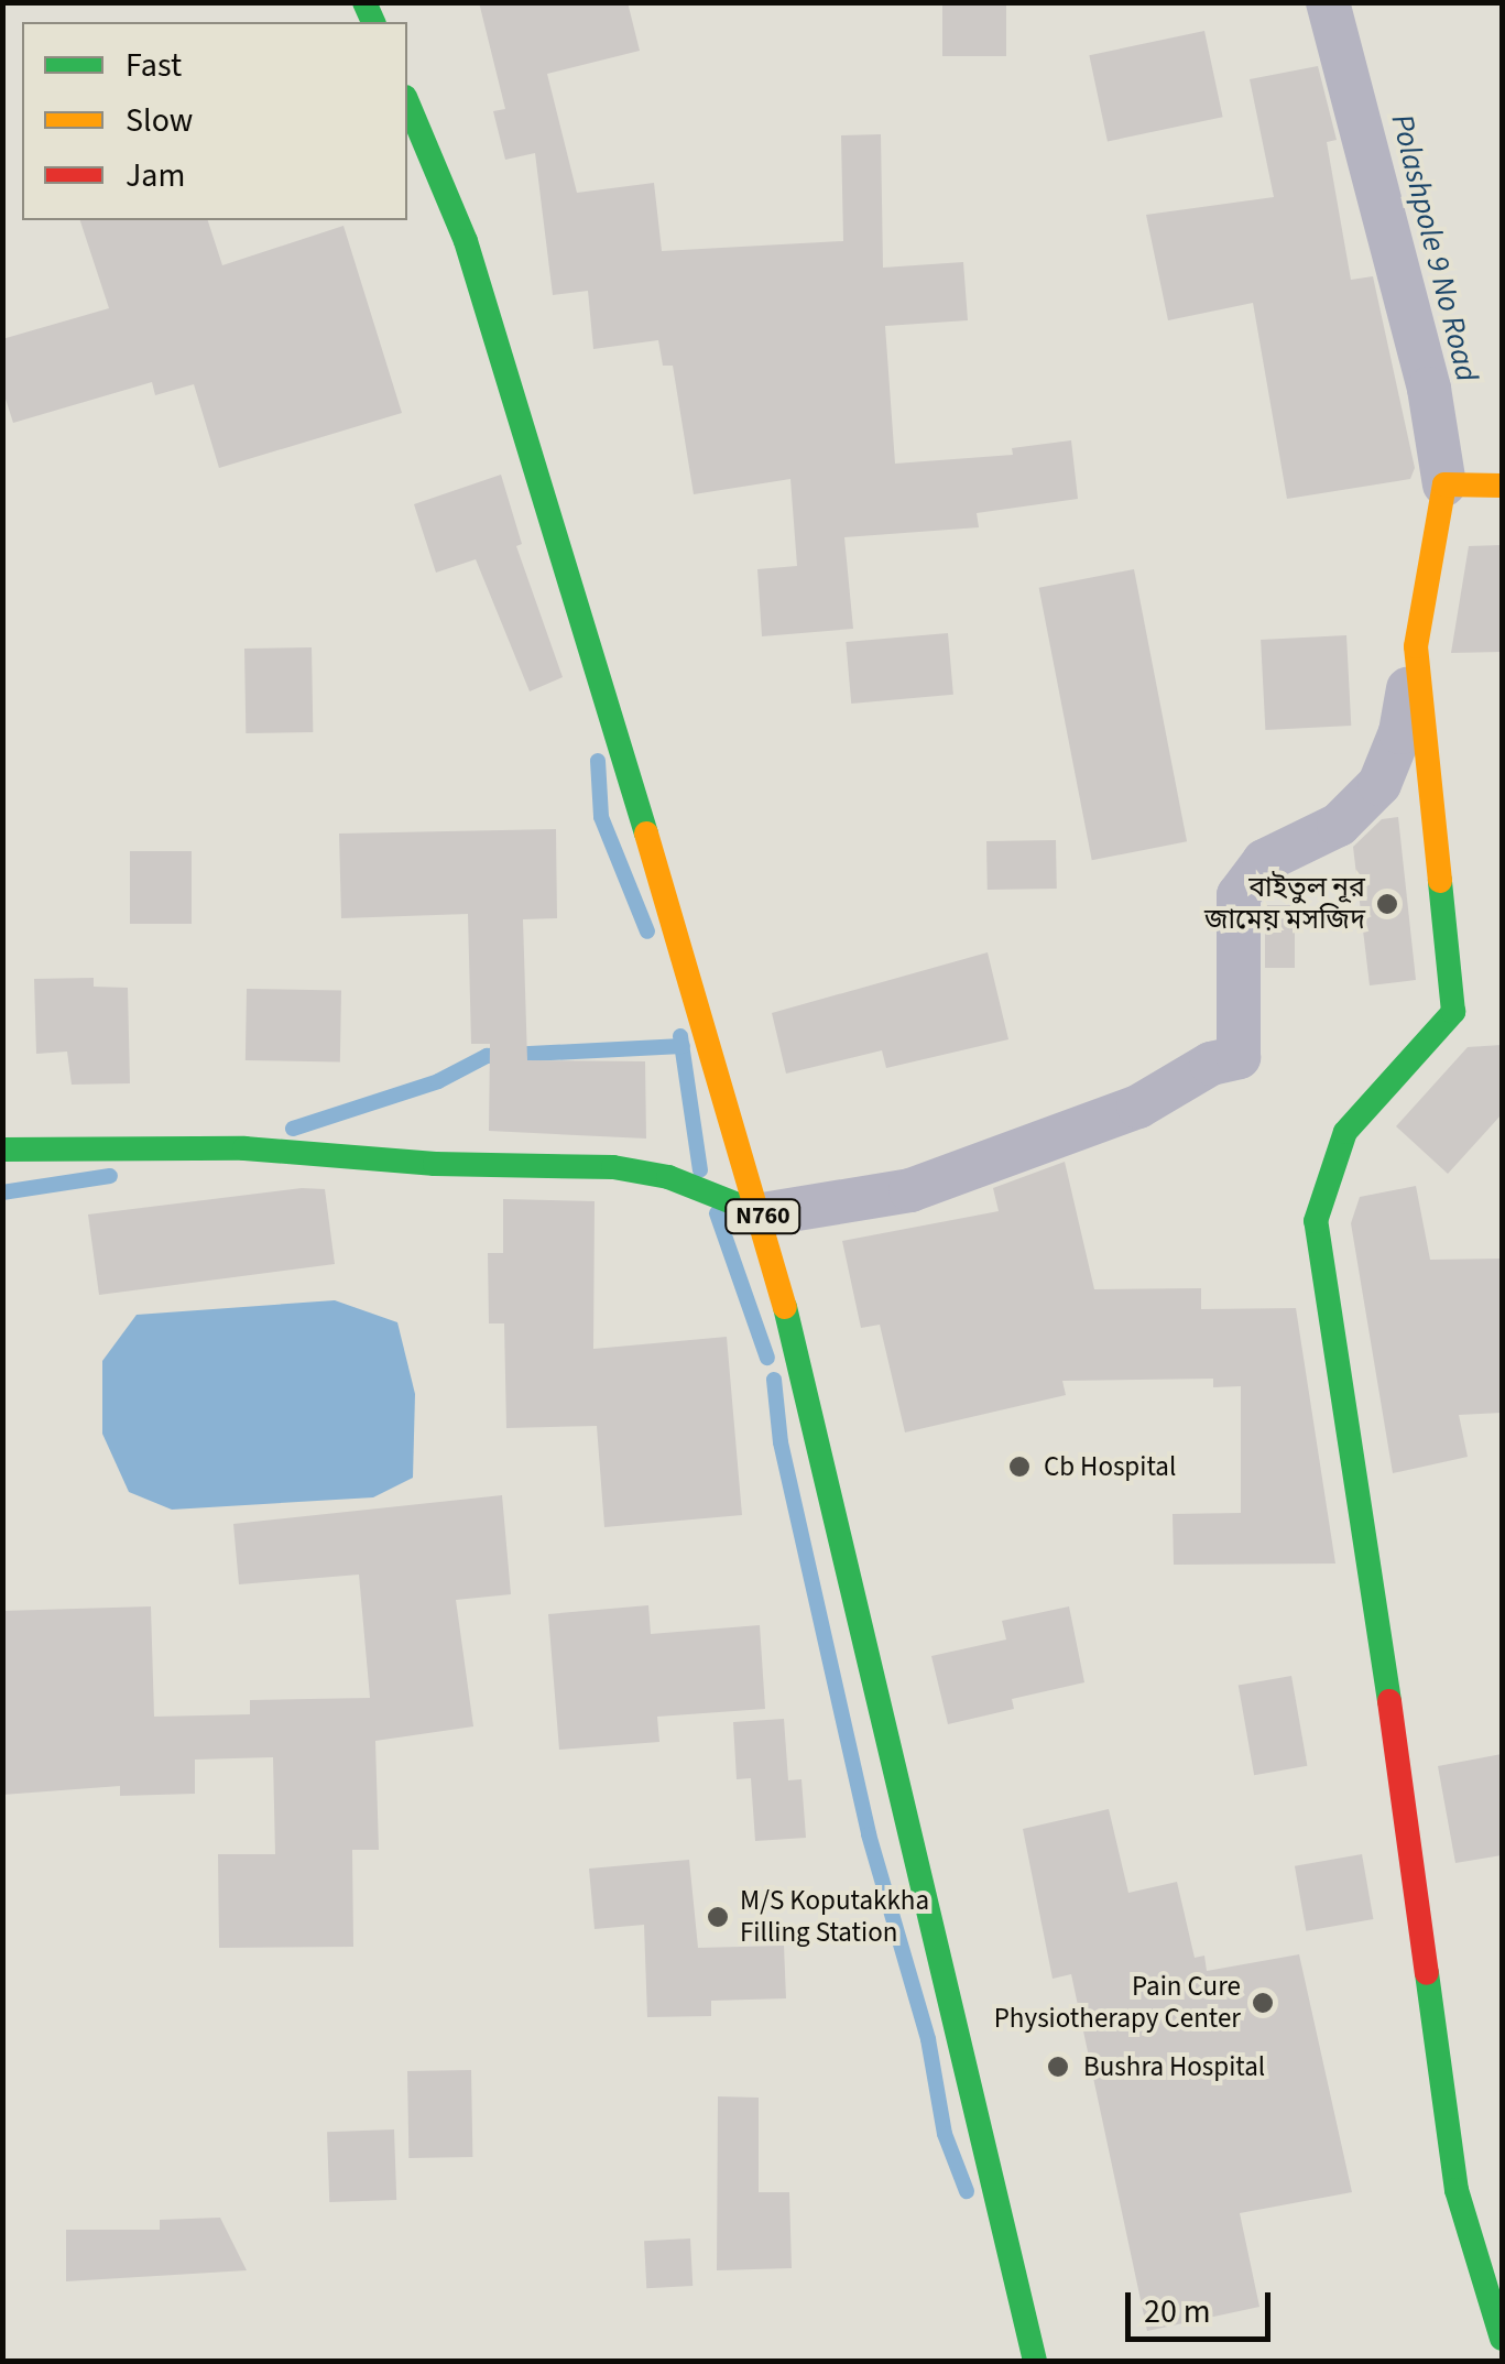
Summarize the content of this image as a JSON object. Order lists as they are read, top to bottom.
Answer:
{
  "streets": {
    "main road": ["N760"]
  },
  "water": ["Polashpole 9 No Road"],
  "places": [
    "বাইতুল নূর জামেয় মসজিদ",
    "Cb Hospital",
    "M/S Koputakkha Filling Station",
    "Pain Cure Physiotherapy Center",
    "Bushra Hospital"
  ],
  "legend": ["Fast", "Slow", "Jam"],
  "scale_bar": "20 m"
}
